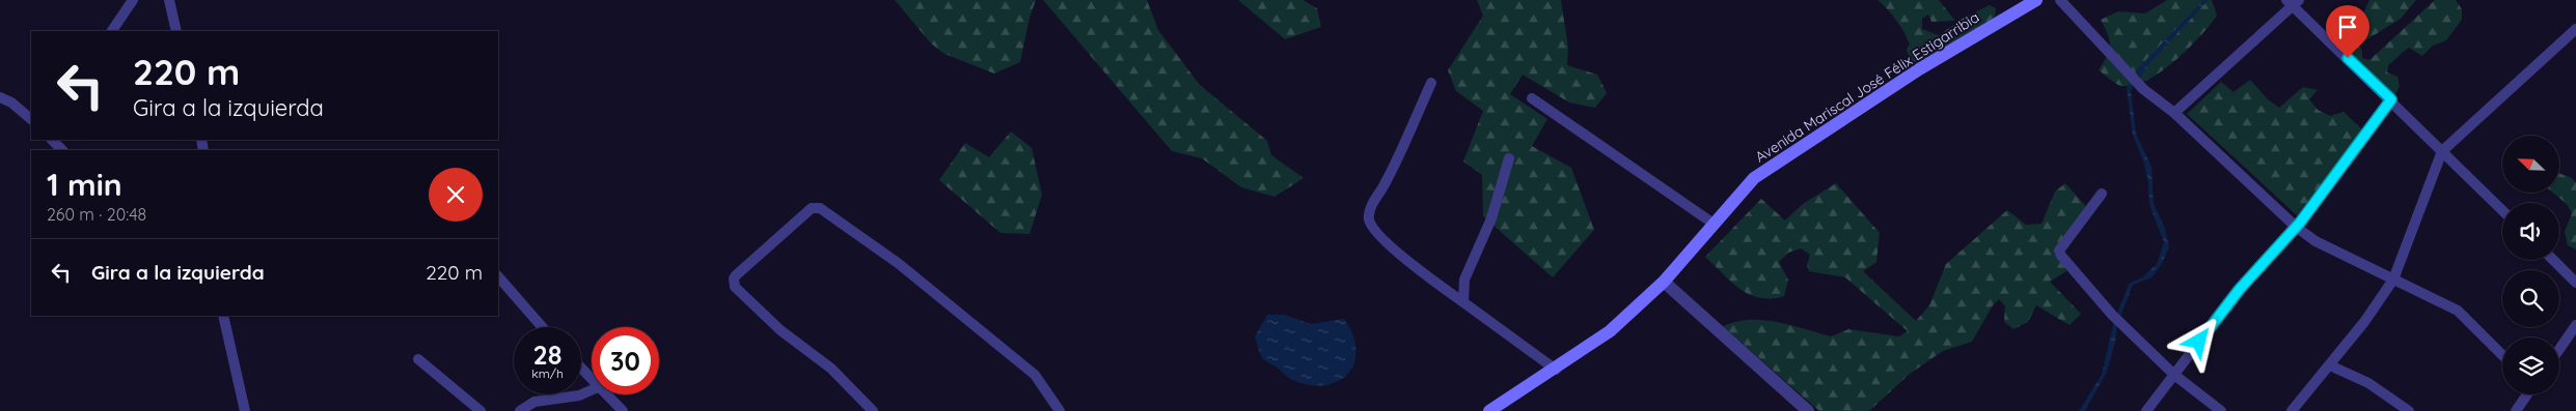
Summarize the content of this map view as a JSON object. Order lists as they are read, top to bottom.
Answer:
{
  "streets": {
    "main road": ["Avenida Mariscal José Félix Estigarribia"]
  },
  "north": "top left",
  "page": {
    "turn": ["220 m", "Gira a la izquierda"],
    "heading": ["1 min", "260 m · 20:48"],
    "list": [
      {
        "name": "Gira a la izquierda",
        "value": "220 m"
      }
    ],
    "speed": "28 km/h",
    "limit": "30"
  }
}
